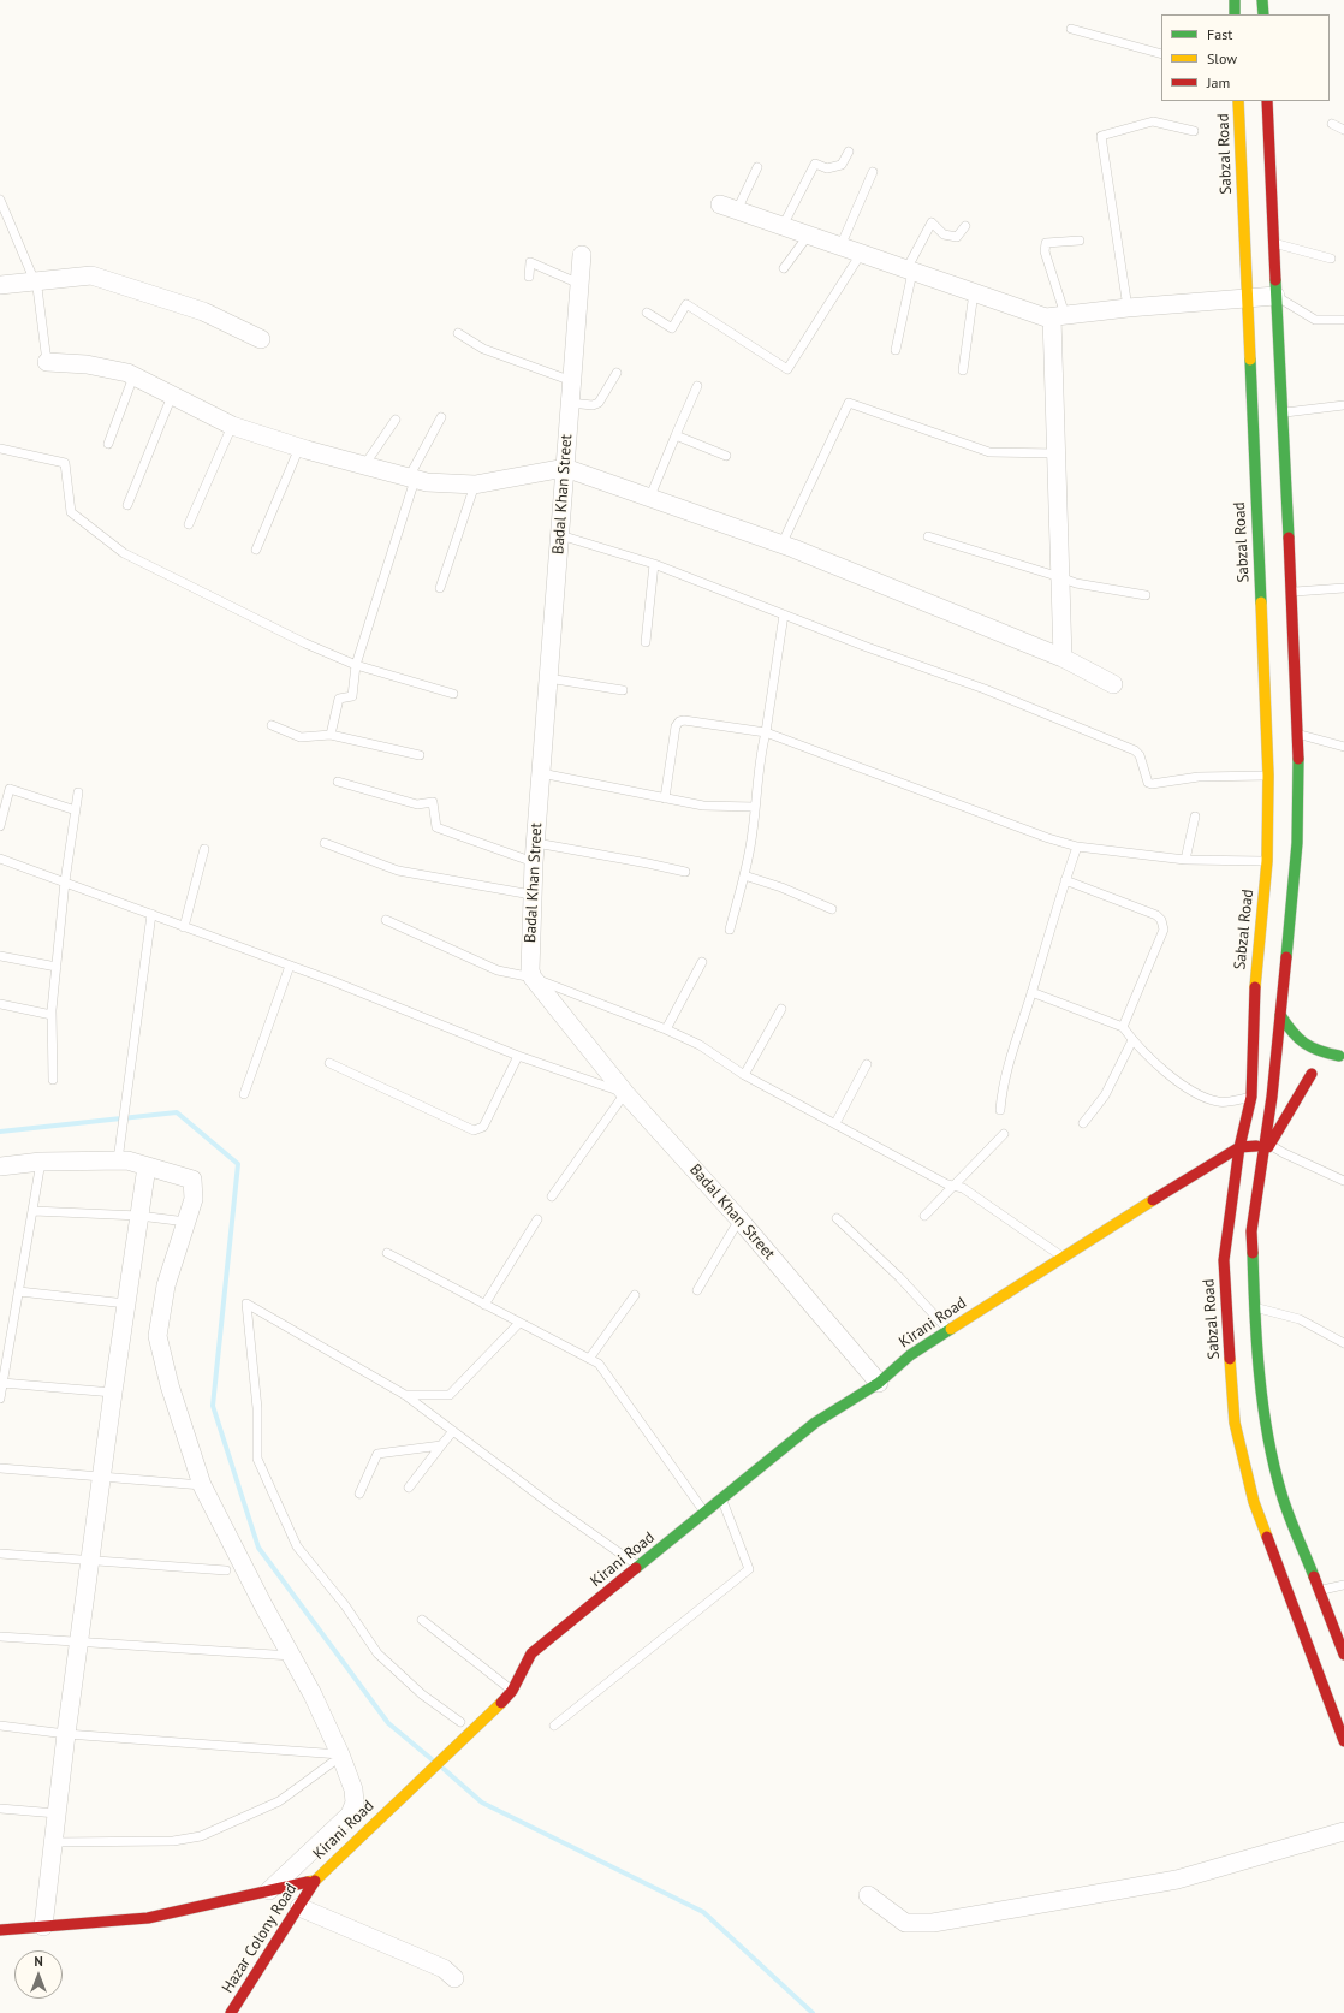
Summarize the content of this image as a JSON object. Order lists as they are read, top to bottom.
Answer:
{
  "streets": {
    "main road": ["Sabzal Road", "Kirani Road", "Hazar Colony Road"],
    "street": ["Badal Khan Street"]
  },
  "crossings": [
    ["Sabzal Road", "Kirani Road"],
    ["Badal Khan Street", "Kirani Road"],
    ["Kirani Road", "Hazar Colony Road"]
  ],
  "legend": ["Fast", "Slow", "Jam"],
  "north": "top"
}
